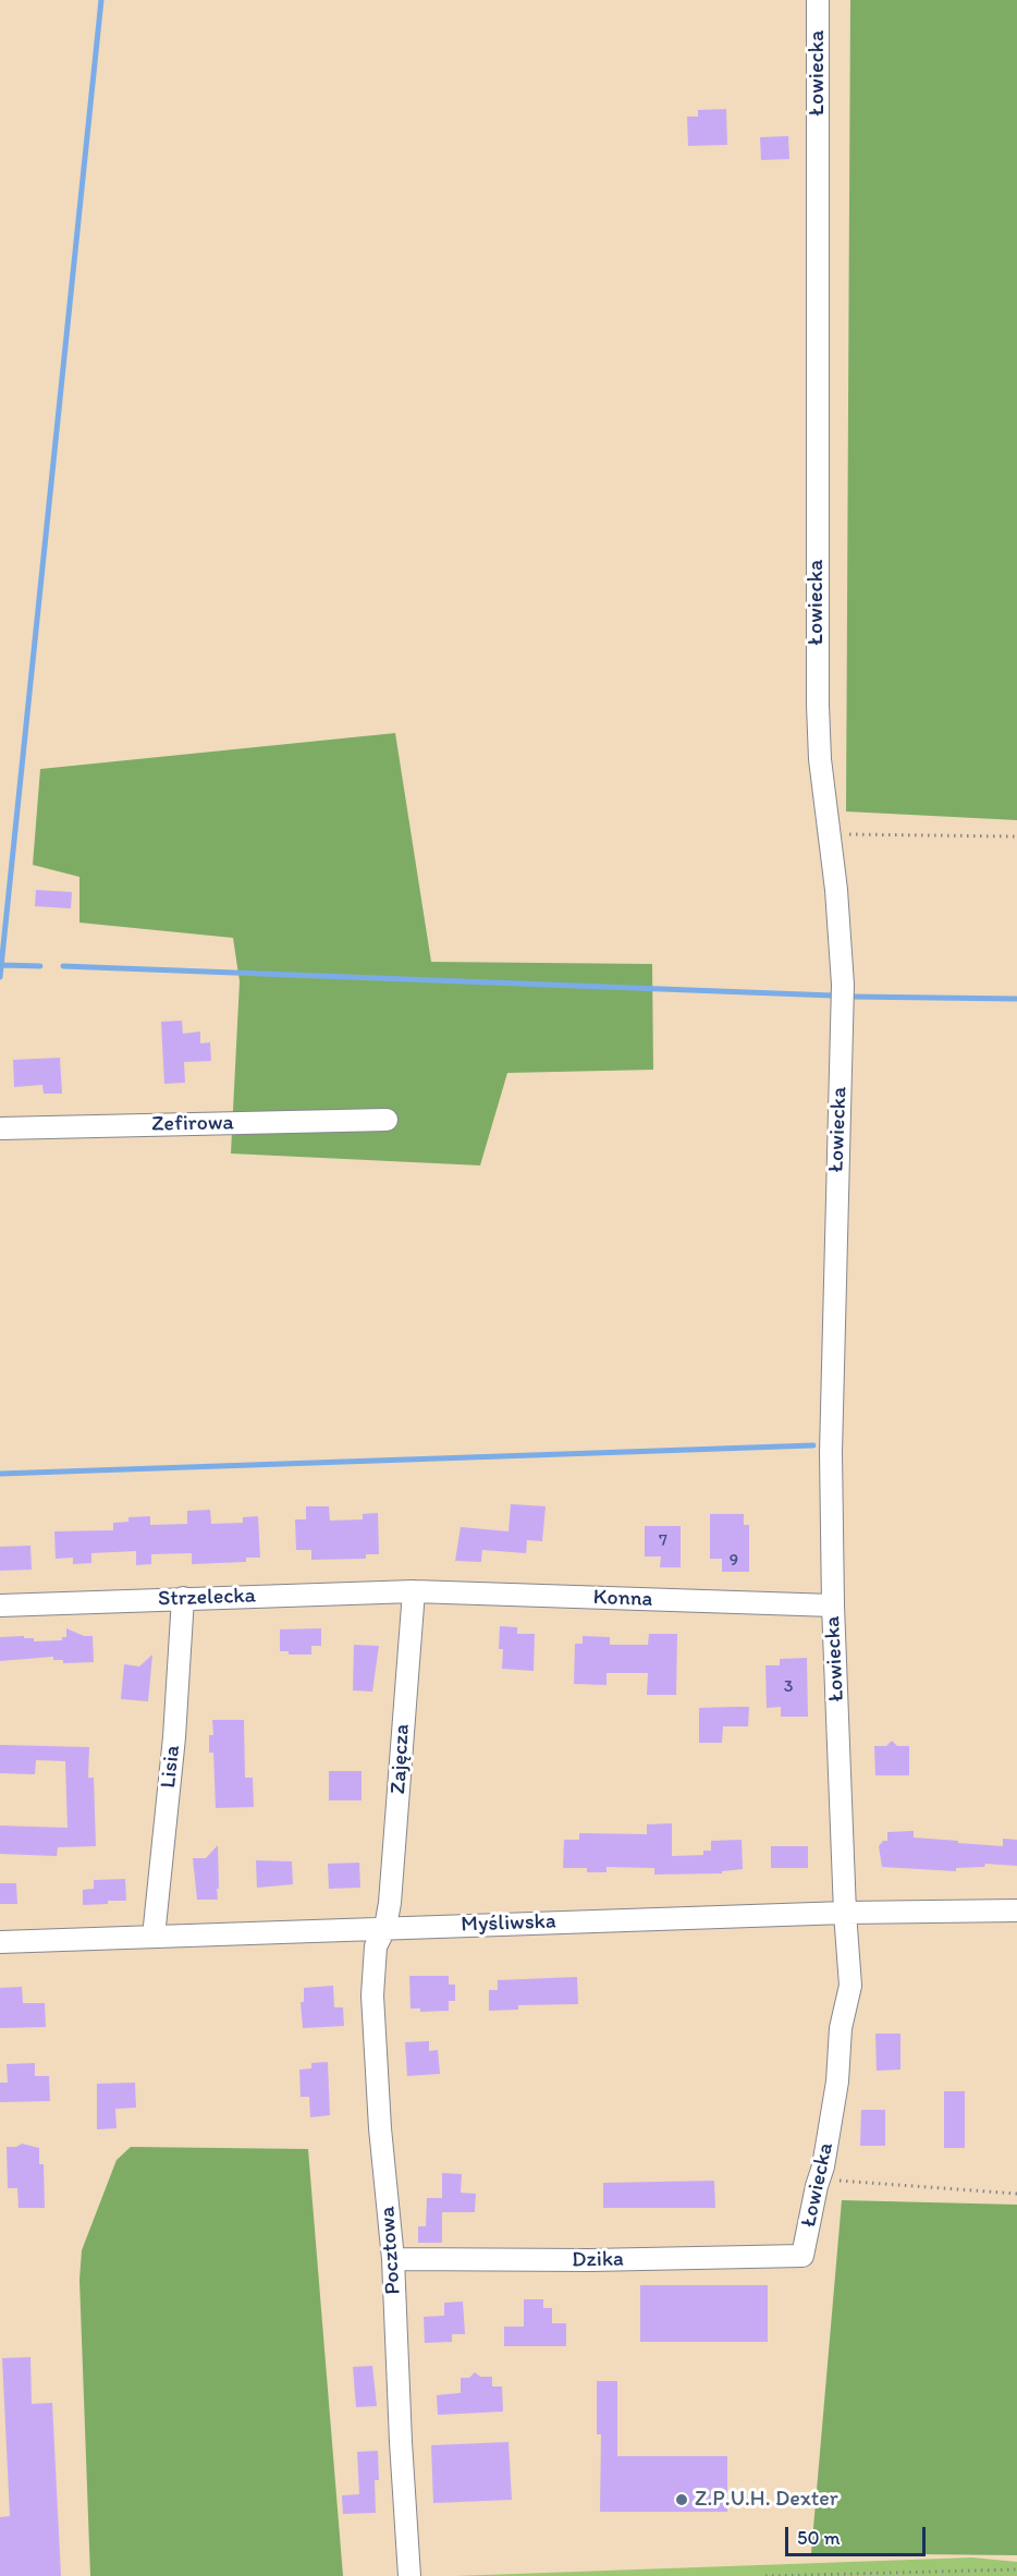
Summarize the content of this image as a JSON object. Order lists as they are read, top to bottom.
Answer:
{
  "streets": {
    "street": [
      "Łowiecka",
      "Zefirowa",
      "Strzelecka",
      "Konna",
      "Zajęcza",
      "Lisia",
      "Myśliwska",
      "Pocztowa",
      "Dzika"
    ]
  },
  "crossings": [
    ["Łowiecka", "Konna"],
    ["Łowiecka", "Myśliwska"],
    ["Łowiecka", "Dzika"],
    ["Strzelecka", "Konna"],
    ["Strzelecka", "Zajęcza"],
    ["Strzelecka", "Lisia"],
    ["Konna", "Zajęcza"],
    ["Zajęcza", "Myśliwska"],
    ["Zajęcza", "Pocztowa"],
    ["Lisia", "Myśliwska"],
    ["Myśliwska", "Pocztowa"],
    ["Pocztowa", "Dzika"]
  ],
  "places": ["Z.P.U.H. Dexter"],
  "house_numbers": ["7", "9", "3"],
  "scale_bar": "50 m"
}
